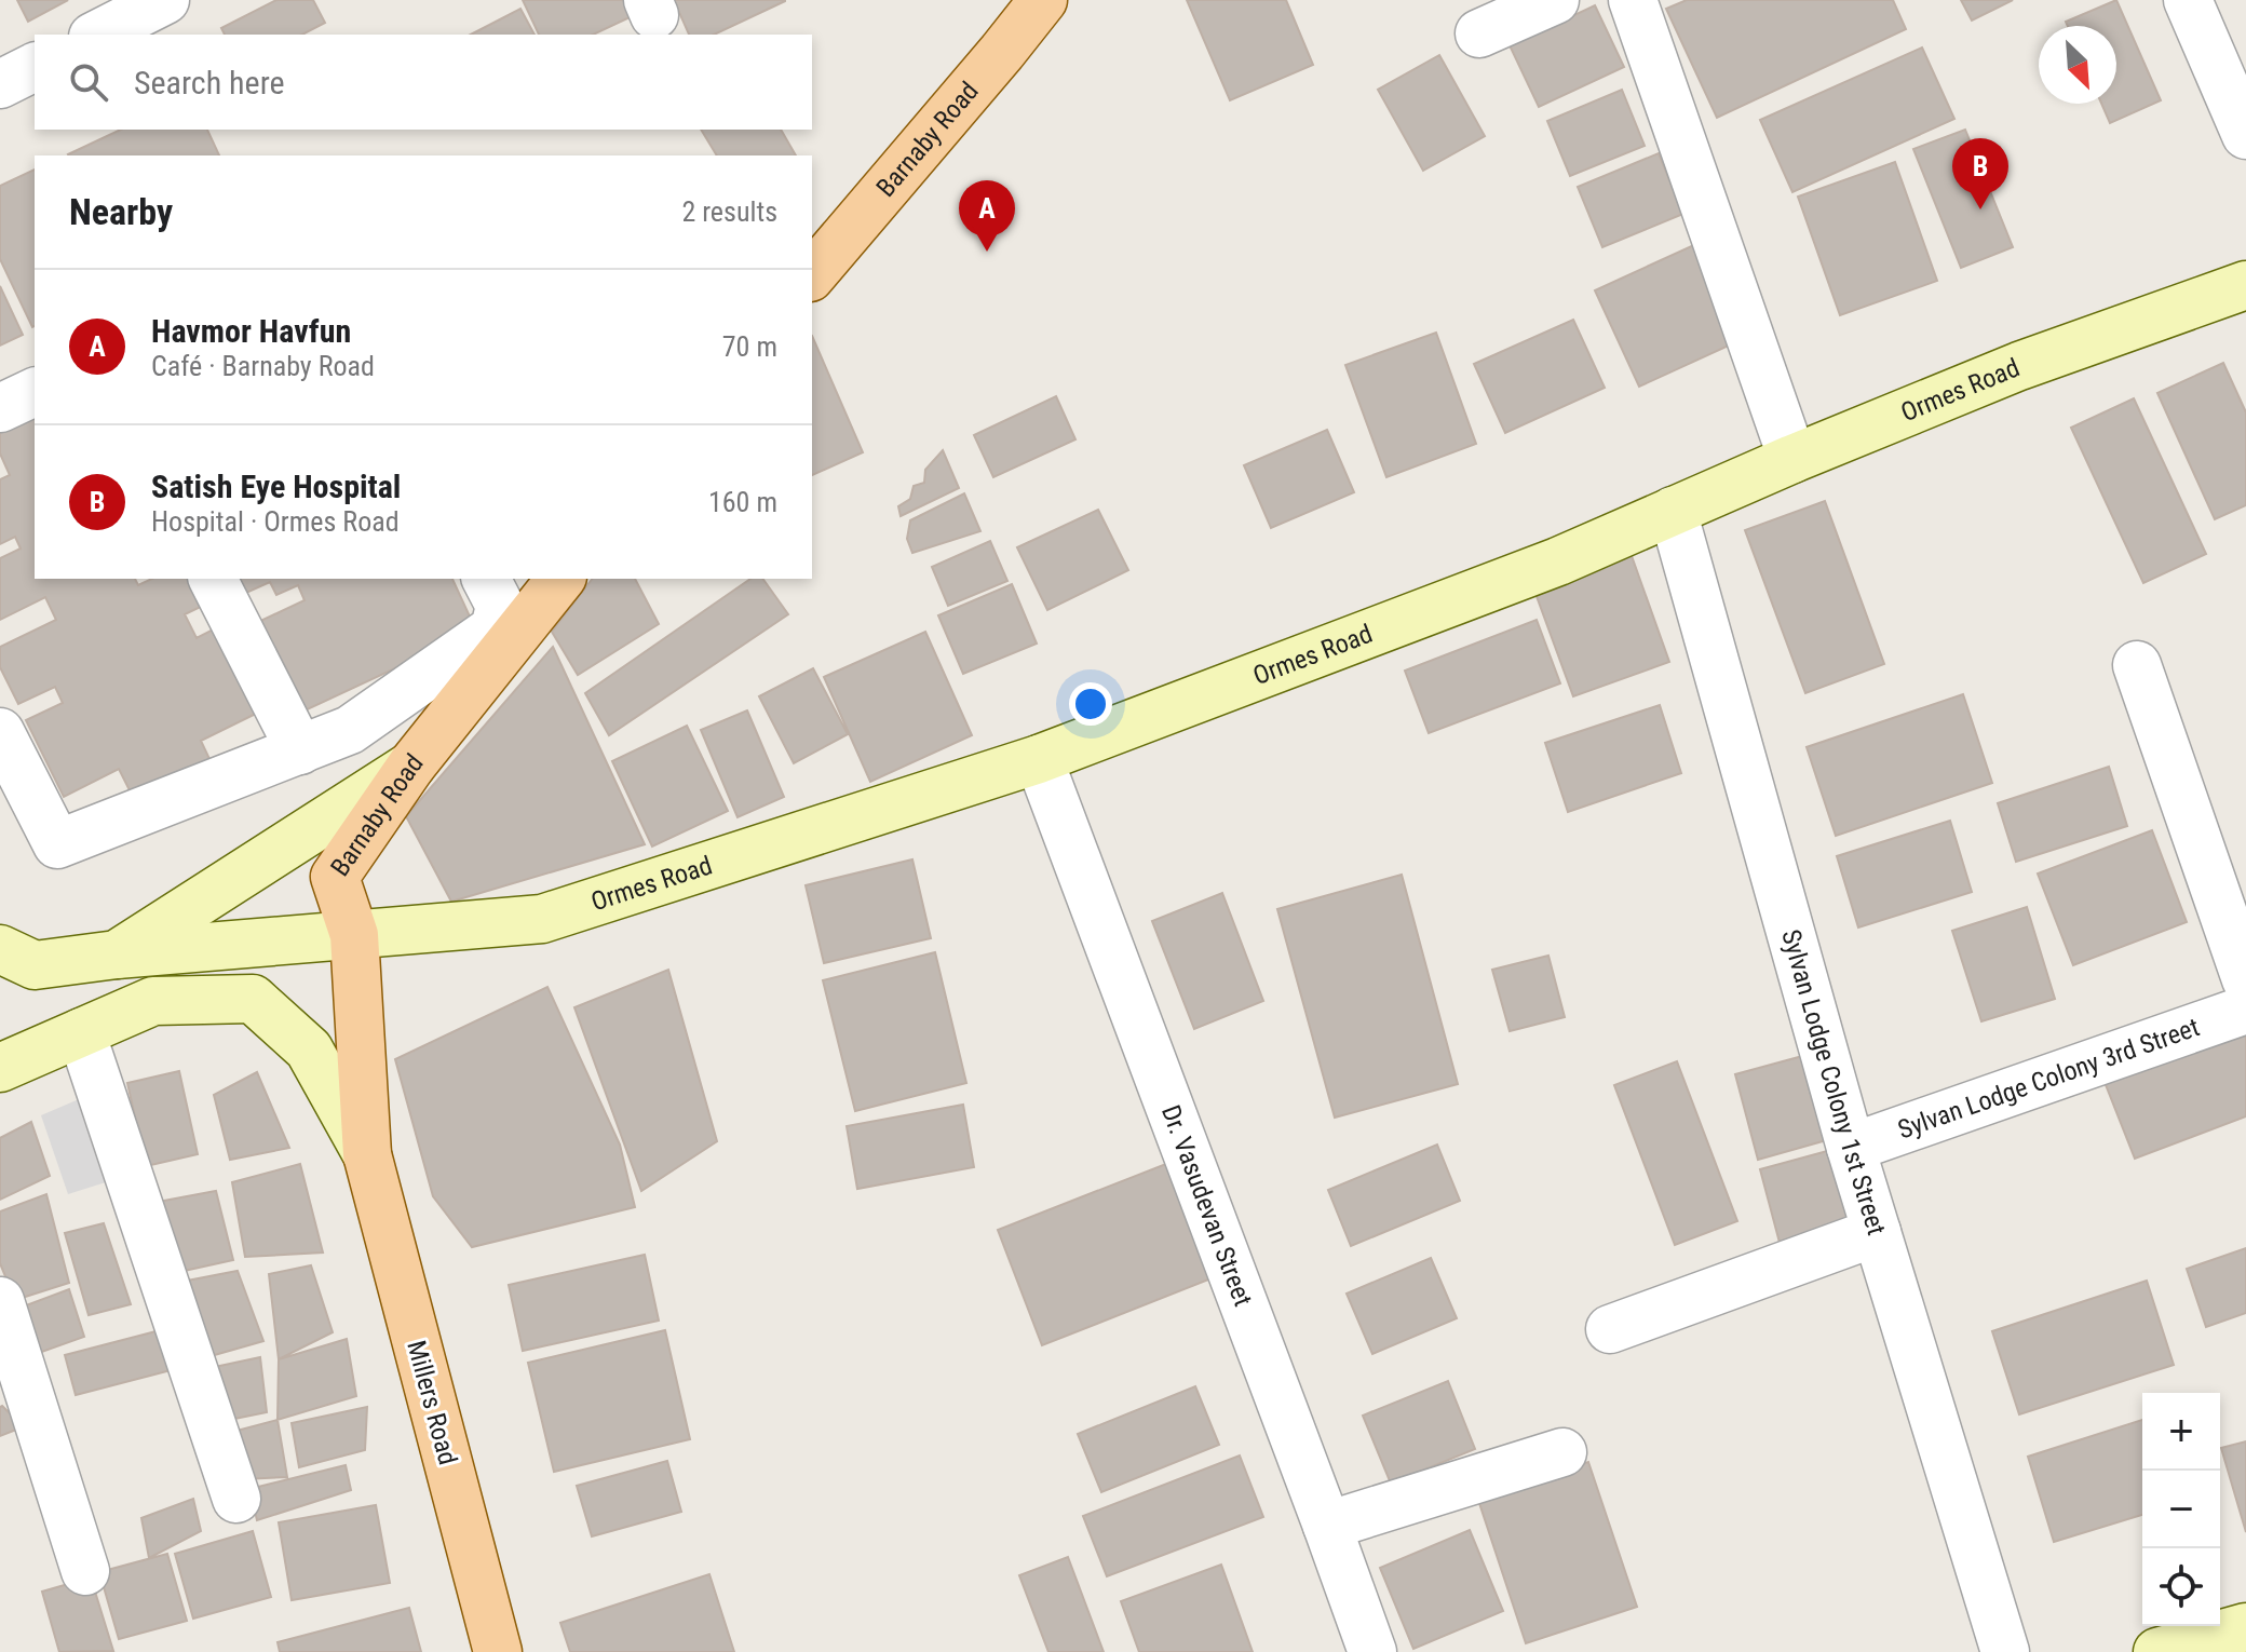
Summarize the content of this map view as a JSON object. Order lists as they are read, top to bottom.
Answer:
{
  "streets": {
    "main road": ["Barnaby Road", "Millers Road"],
    "street": [
      "Ormes Road",
      "Sylvan Lodge Colony 3rd Street",
      "Sylvan Lodge Colony 1st Street",
      "Dr. Vasudevan Street"
    ]
  },
  "crossings": [
    ["Barnaby Road", "Ormes Road"],
    ["Barnaby Road", "Millers Road"],
    ["Ormes Road", "Sylvan Lodge Colony 1st Street"],
    ["Ormes Road", "Dr. Vasudevan Street"],
    ["Sylvan Lodge Colony 3rd Street", "Sylvan Lodge Colony 1st Street"]
  ],
  "north": "bottom right",
  "page": {
    "search": "Search here",
    "pins": ["B", "A"],
    "heading": ["Nearby", "2 results"],
    "list": [
      {
        "mark": "A",
        "name": "Havmor Havfun",
        "note": "Café · Barnaby Road",
        "value": "70 m"
      },
      {
        "mark": "B",
        "name": "Satish Eye Hospital",
        "note": "Hospital · Ormes Road",
        "value": "160 m"
      }
    ],
    "map_buttons": ["+", "−"]
  }
}
